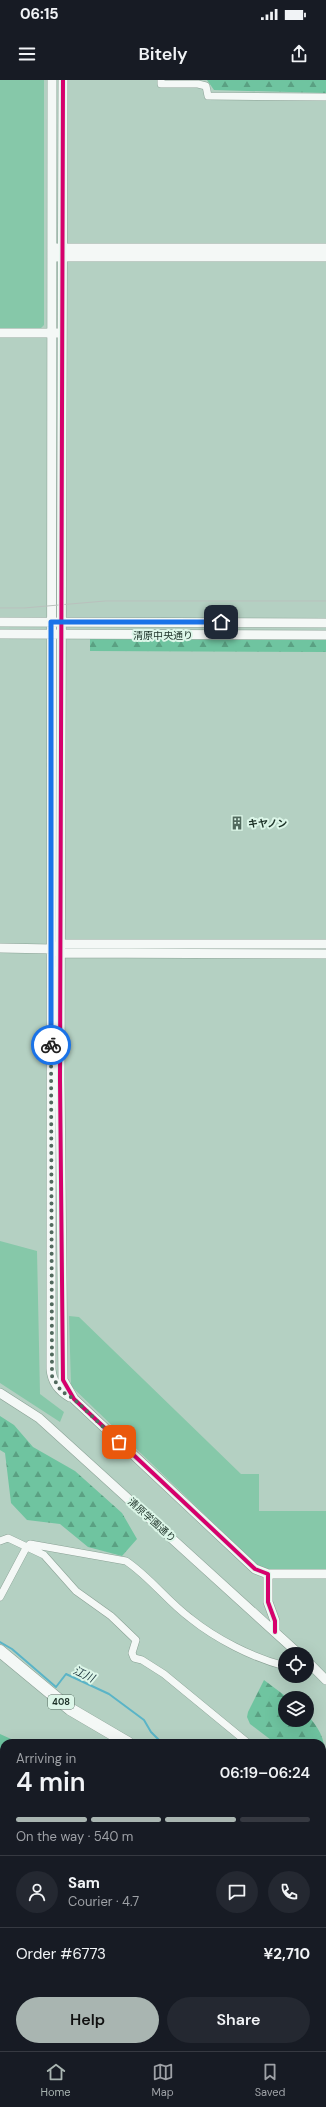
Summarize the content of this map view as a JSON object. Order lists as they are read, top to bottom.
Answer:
{
  "streets": {
    "highway": ["408"],
    "street": ["清原中央通り", "清原学園通り"]
  },
  "water": ["江川"],
  "places": {
    "building": ["キヤノン"]
  },
  "page": {
    "status": "06:15",
    "header": "Bitely",
    "heading": ["4 min", "Arriving in", "06:19–06:24"],
    "panel": [
      "Sam",
      "Courier · 4.7",
      "Order #6773",
      "¥2,710"
    ],
    "bar": "On the way · 540 m",
    "buttons": ["Help", "Share"],
    "tabs": ["Home", "Map", "Saved"]
  }
}
